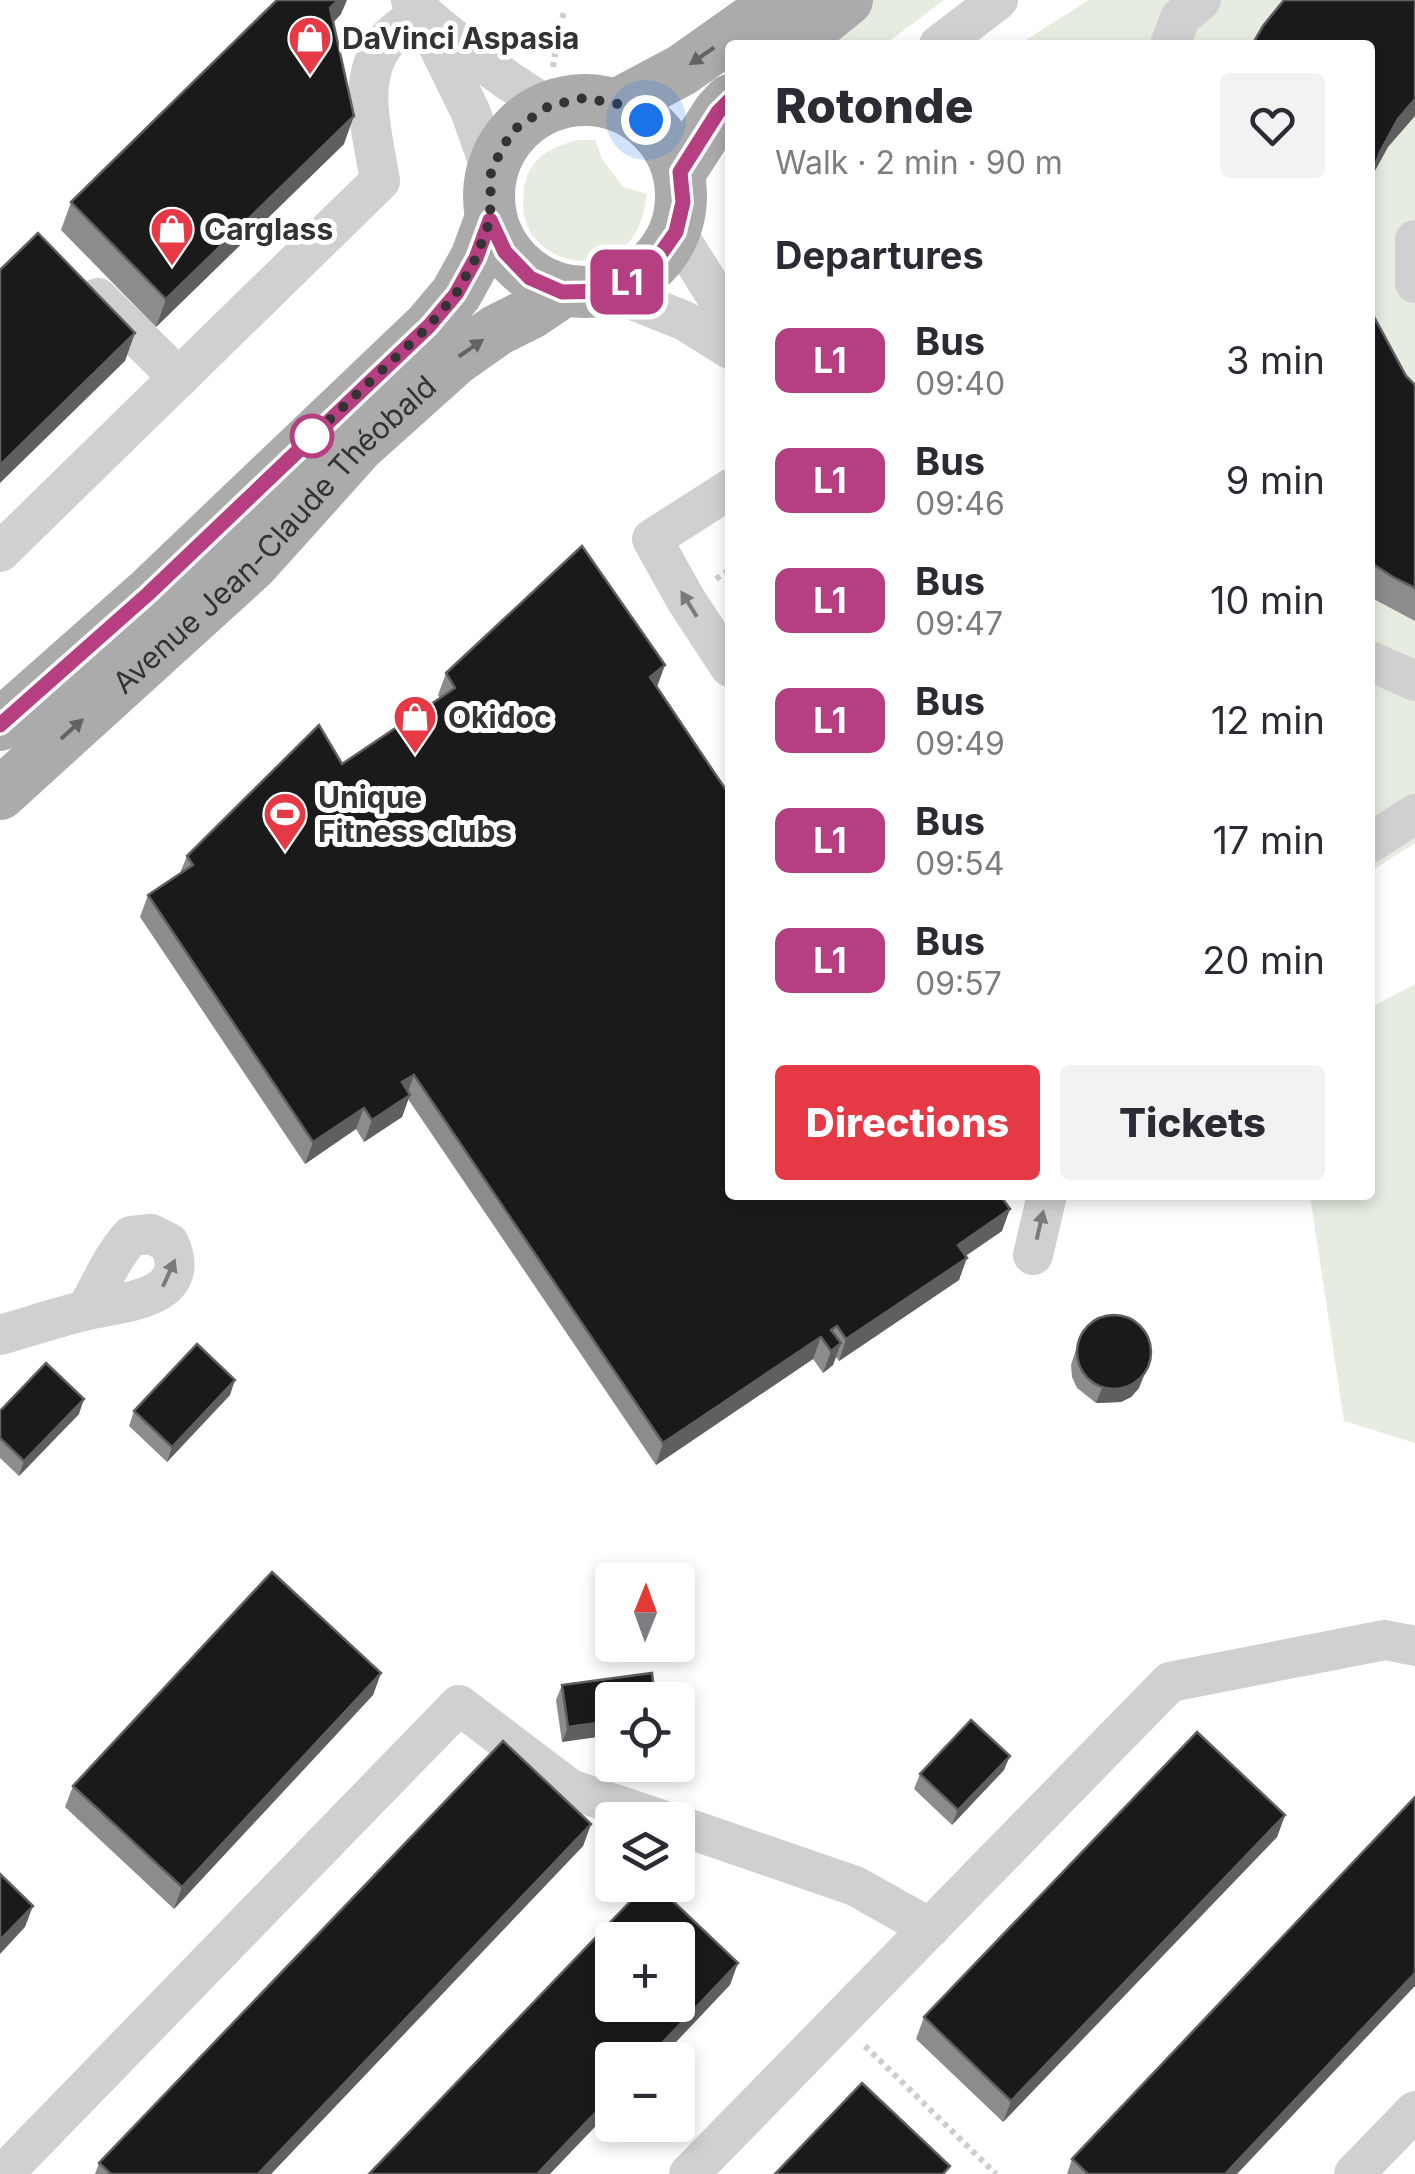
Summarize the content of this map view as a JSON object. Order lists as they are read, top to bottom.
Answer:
{
  "streets": {
    "main road": ["Avenue Jean-Claude Théobald"]
  },
  "places": {
    "shop": ["DaVinci Aspasia", "Carglass", "Okidoc"],
    "sports": ["Unique Fitness clubs"]
  },
  "lines": ["bus line L1"],
  "north": "top",
  "page": {
    "on_map": "L1",
    "heading": [
      ["Rotonde", "Walk · 2 min · 90 m"],
      "Departures"
    ],
    "list": [
      {
        "mark": "L1",
        "name": "Bus",
        "note": "09:40",
        "value": "3 min"
      },
      {
        "mark": "L1",
        "name": "Bus",
        "note": "09:46",
        "value": "9 min"
      },
      {
        "mark": "L1",
        "name": "Bus",
        "note": "09:47",
        "value": "10 min"
      },
      {
        "mark": "L1",
        "name": "Bus",
        "note": "09:49",
        "value": "12 min"
      },
      {
        "mark": "L1",
        "name": "Bus",
        "note": "09:54",
        "value": "17 min"
      },
      {
        "mark": "L1",
        "name": "Bus",
        "note": "09:57",
        "value": "20 min"
      }
    ],
    "buttons": ["Directions", "Tickets"],
    "map_buttons": ["+", "−"]
  }
}
